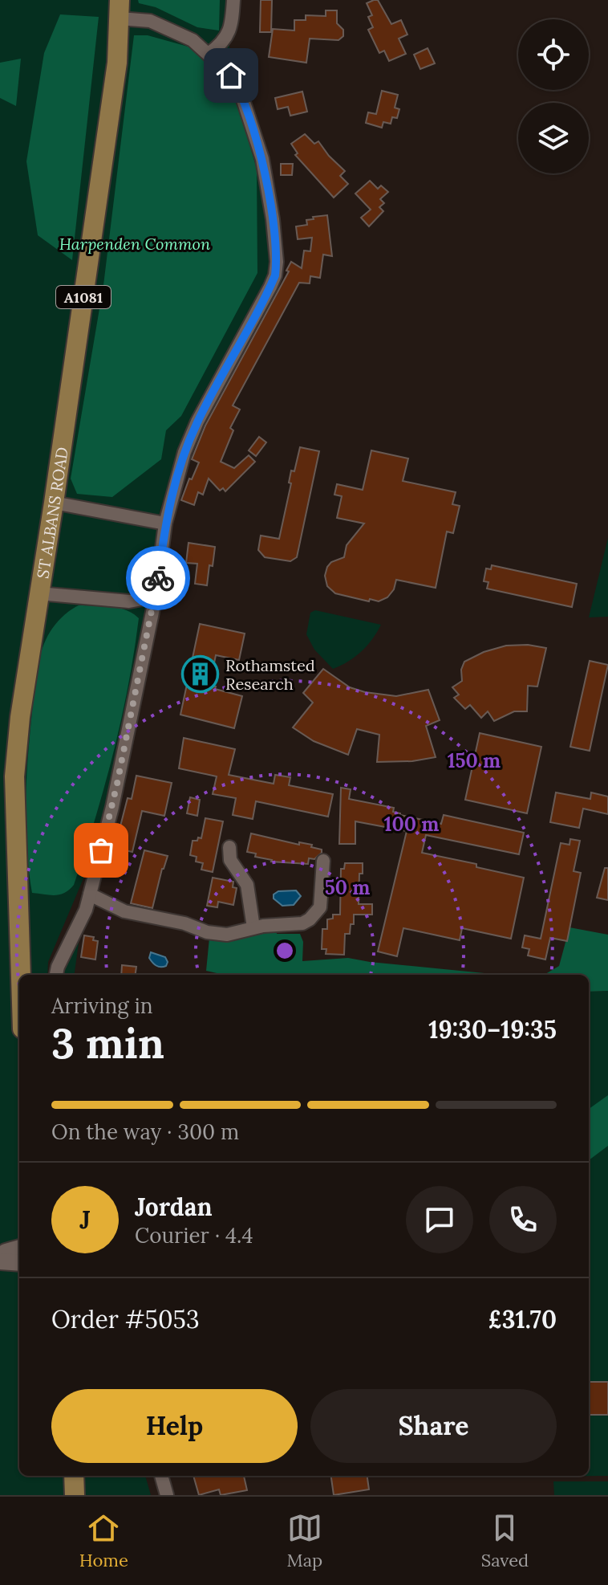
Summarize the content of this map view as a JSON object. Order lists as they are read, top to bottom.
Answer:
{
  "streets": {
    "main road": ["A1081", "ST ALBANS ROAD"]
  },
  "parks": ["Harpenden Common"],
  "places": {
    "building": ["Rothamsted Research"]
  },
  "page": {
    "heading": ["3 min", "Arriving in", "19:30–19:35"],
    "panel": [
      "Jordan",
      "Courier · 4.4",
      "Order #5053",
      "£31.70"
    ],
    "bar": "On the way · 300 m",
    "round": "J",
    "buttons": ["Help", "Share"],
    "tabs": ["Home", "Map", "Saved"]
  },
  "rings": ["150 m", "100 m", "50 m"]
}
